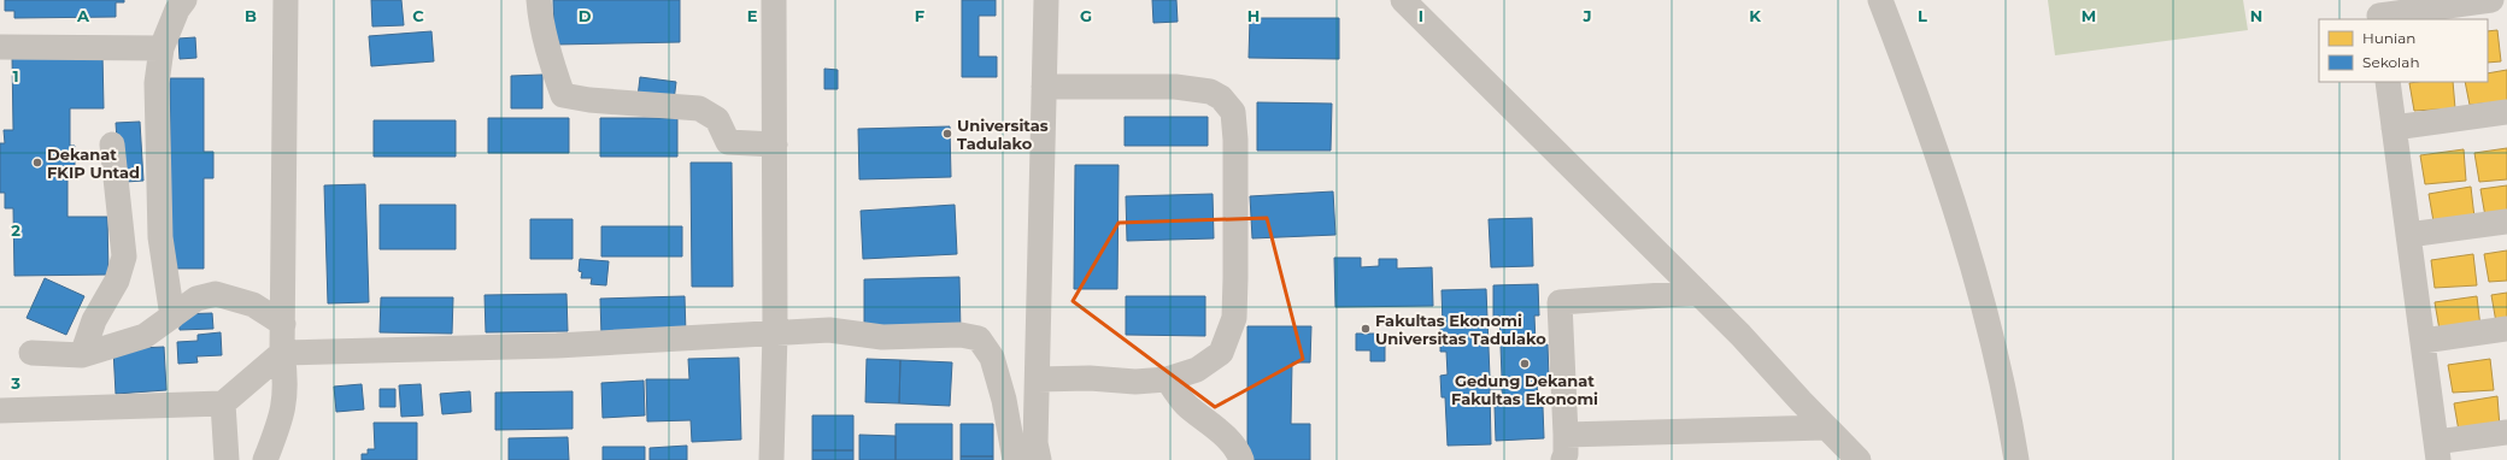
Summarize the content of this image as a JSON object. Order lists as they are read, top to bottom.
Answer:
{
  "places": [
    "Universitas Tadulako",
    "Dekanat FKIP Untad",
    "Fakultas Ekonomi Universitas Tadulako",
    "Gedung Dekanat Fakultas Ekonomi"
  ],
  "legend": ["Hunian", "Sekolah"],
  "grid": {
    "columns": [
      "A",
      "B",
      "C",
      "D",
      "E",
      "F",
      "G",
      "H",
      "I",
      "J",
      "K",
      "L",
      "M",
      "N"
    ],
    "rows": ["1", "2", "3"]
  }
}
